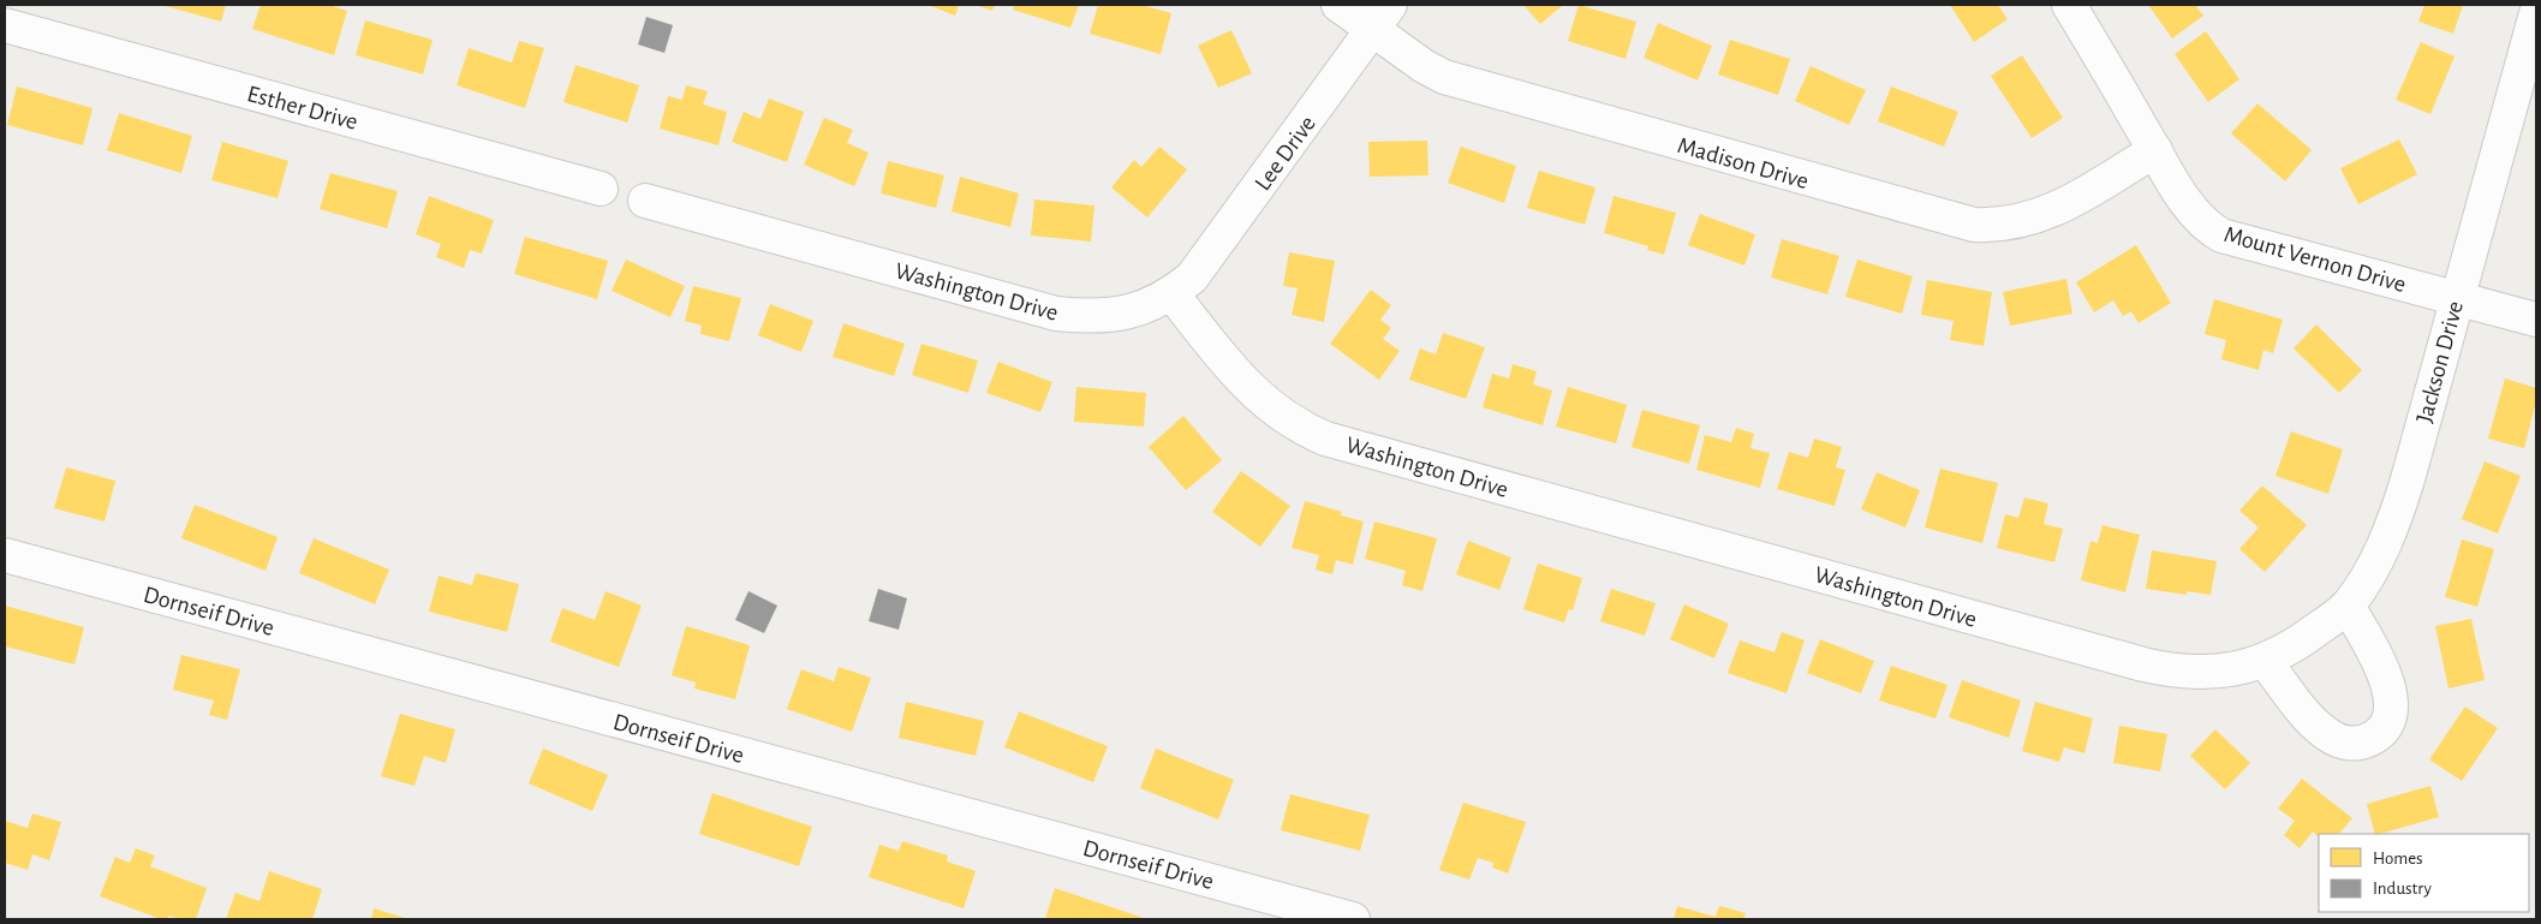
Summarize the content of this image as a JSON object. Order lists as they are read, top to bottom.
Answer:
{
  "streets": {
    "street": [
      "Esther Drive",
      "Lee Drive",
      "Madison Drive",
      "Mount Vernon Drive",
      "Washington Drive",
      "Jackson Drive",
      "Dornseif Drive"
    ]
  },
  "crossings": [
    ["Lee Drive", "Madison Drive"],
    ["Lee Drive", "Washington Drive"],
    ["Madison Drive", "Mount Vernon Drive"],
    ["Mount Vernon Drive", "Jackson Drive"],
    ["Washington Drive", "Jackson Drive"]
  ],
  "legend": ["Homes", "Industry"]
}
